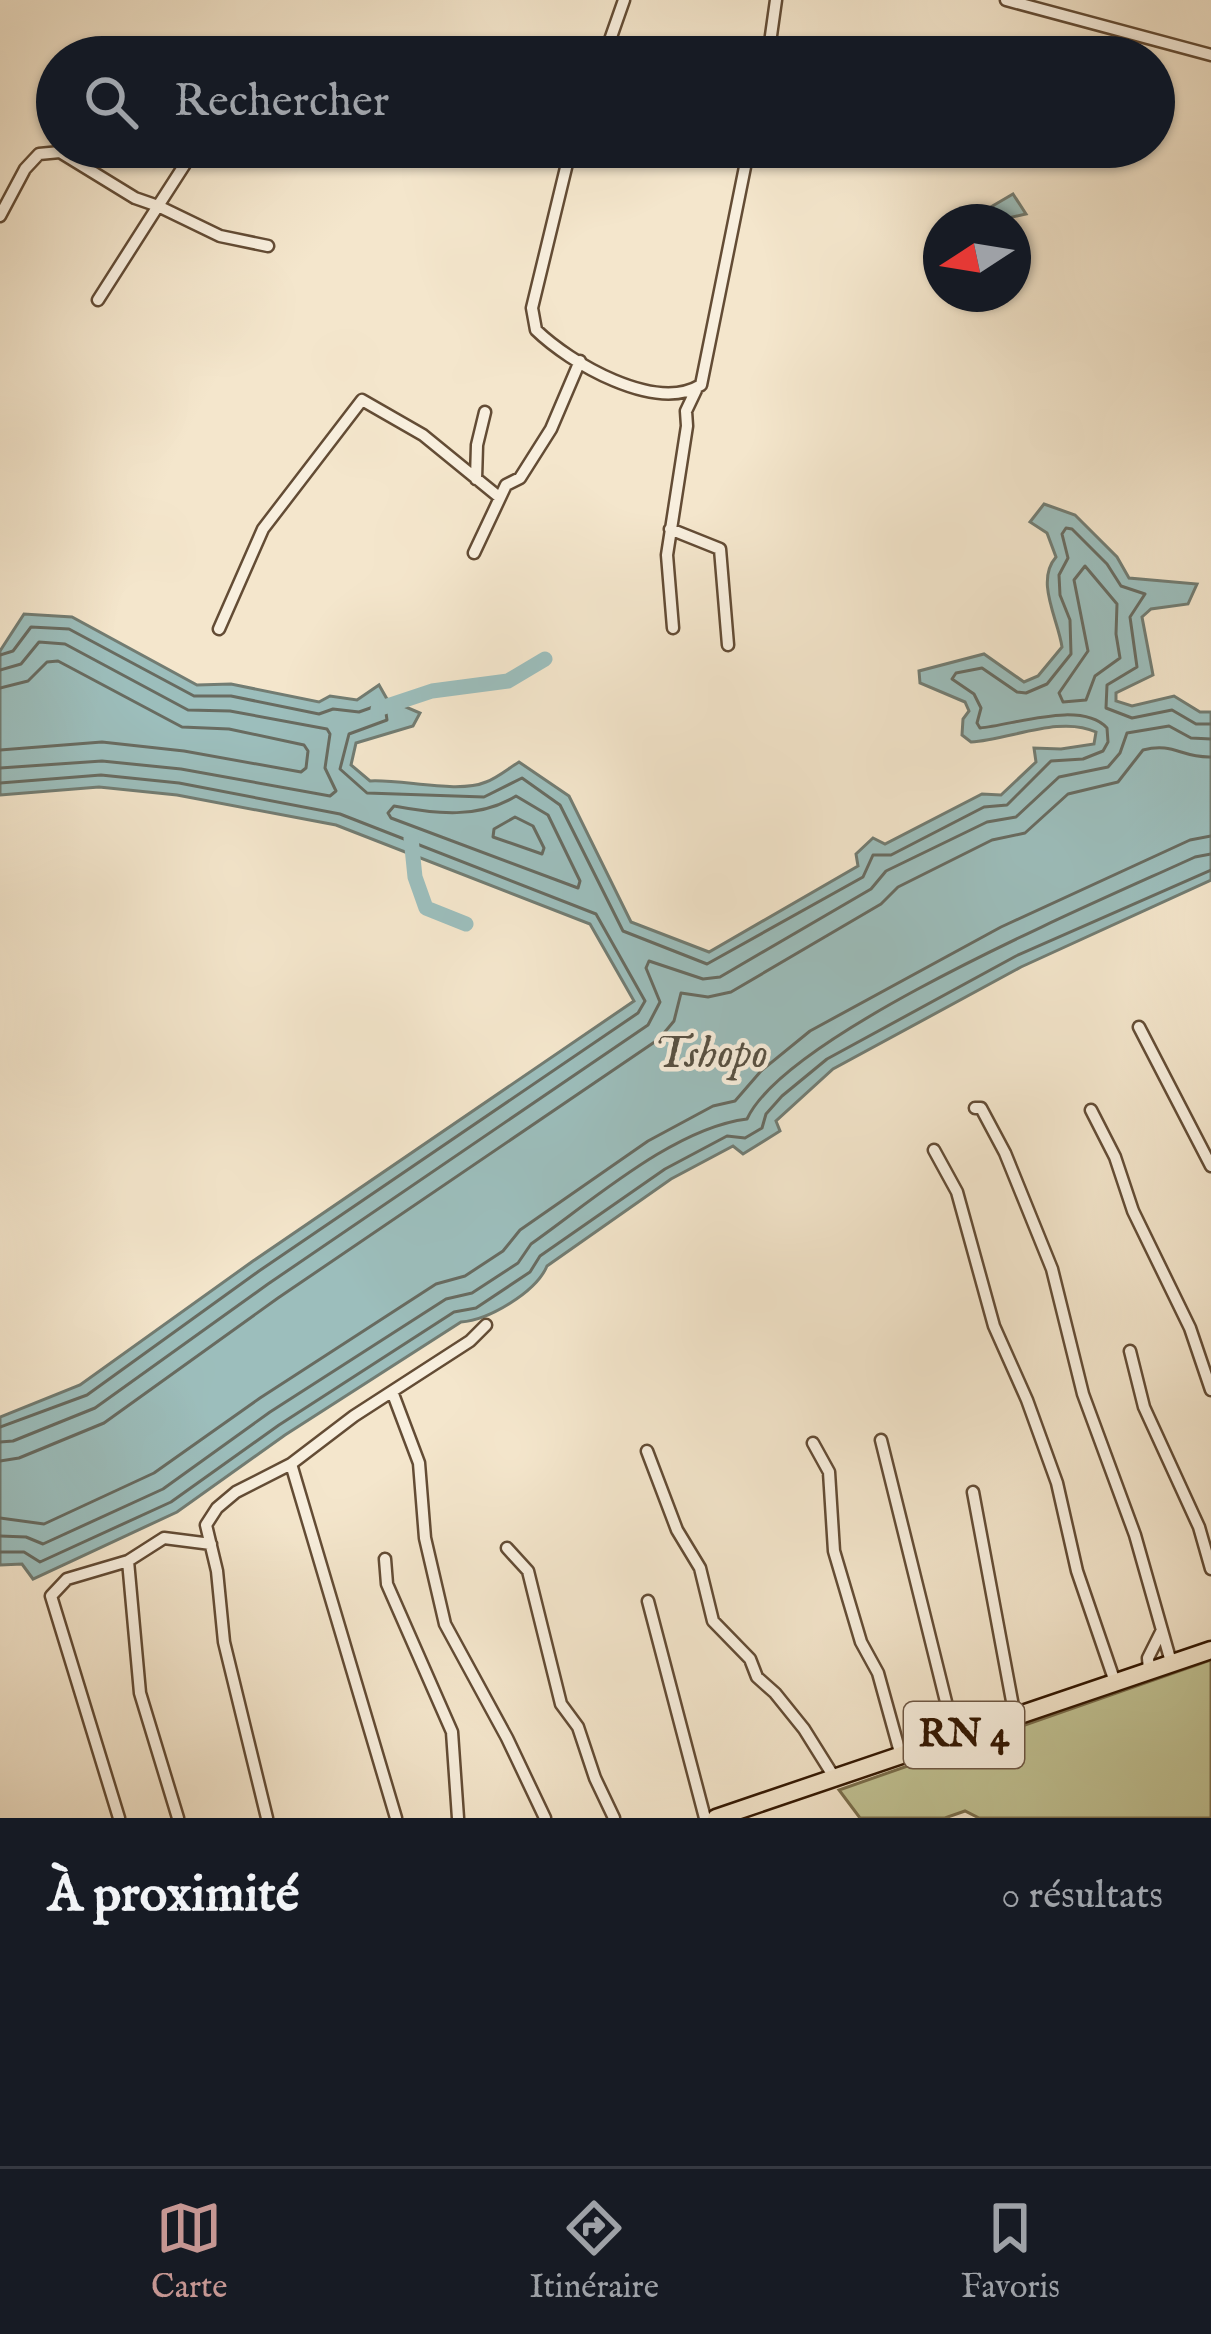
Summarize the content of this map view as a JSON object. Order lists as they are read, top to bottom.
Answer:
{
  "streets": {
    "highway": ["RN 4"]
  },
  "water": ["Tshopo"],
  "north": "left",
  "page": {
    "search": "Rechercher",
    "heading": ["À proximité", "0 résultats"],
    "nav": ["Carte", "Itinéraire", "Favoris"]
  }
}
